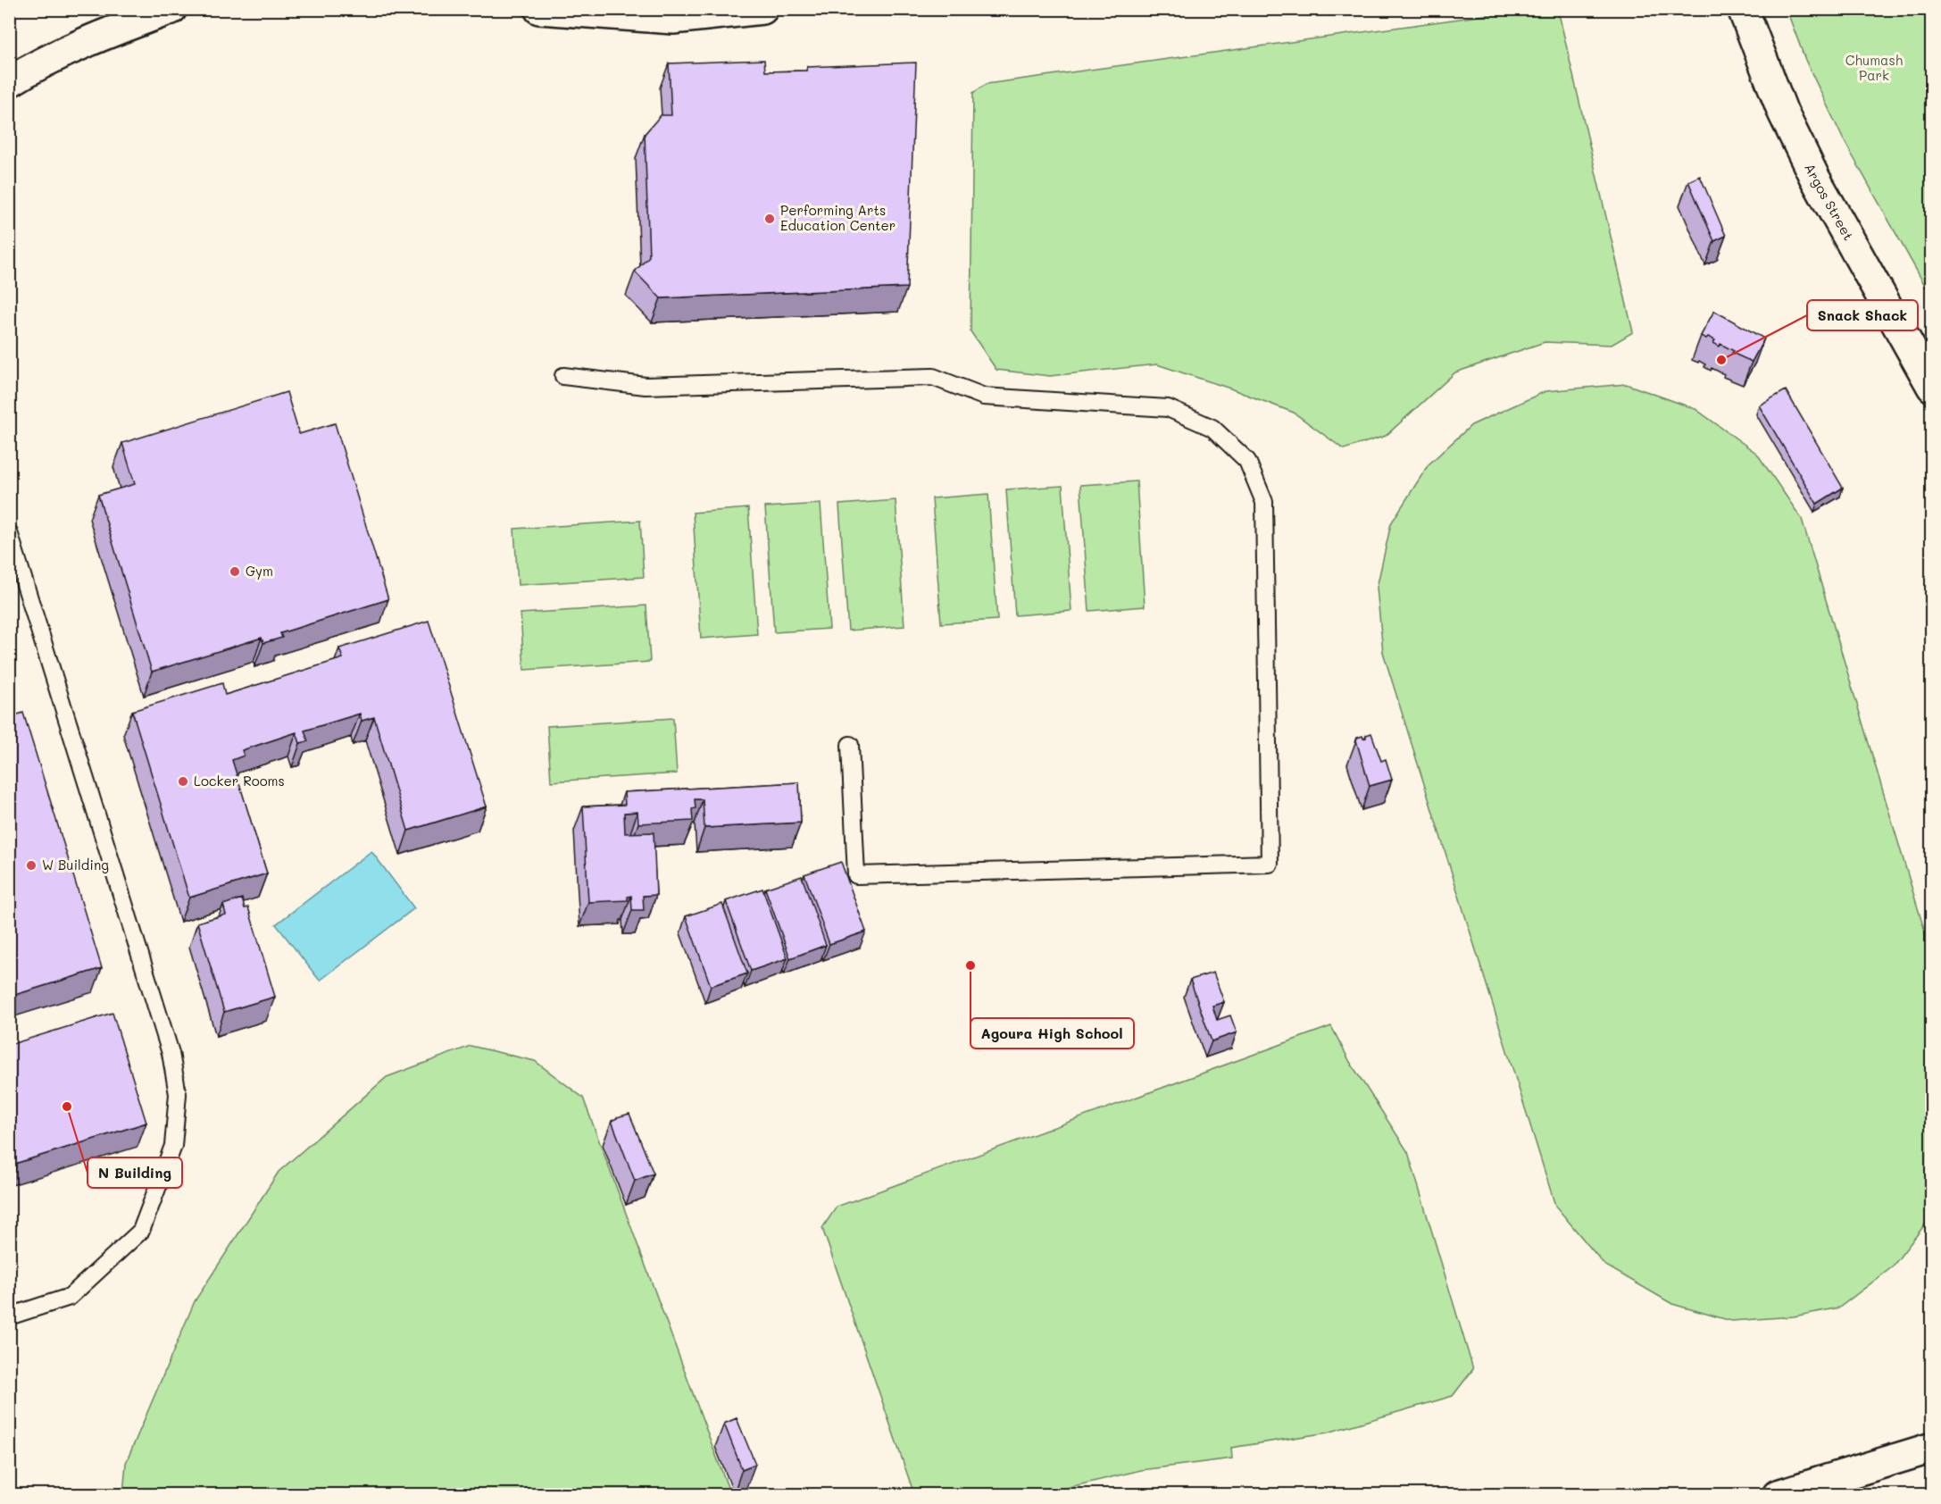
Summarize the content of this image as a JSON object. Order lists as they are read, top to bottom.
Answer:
{
  "streets": {
    "street": ["Argos Street"]
  },
  "parks": ["Chumash Park"],
  "places": [
    "Performing Arts Education Center",
    "Snack Shack",
    "Gym",
    "Locker Rooms",
    "W Building",
    "Agoura High School",
    "N Building"
  ]
}
